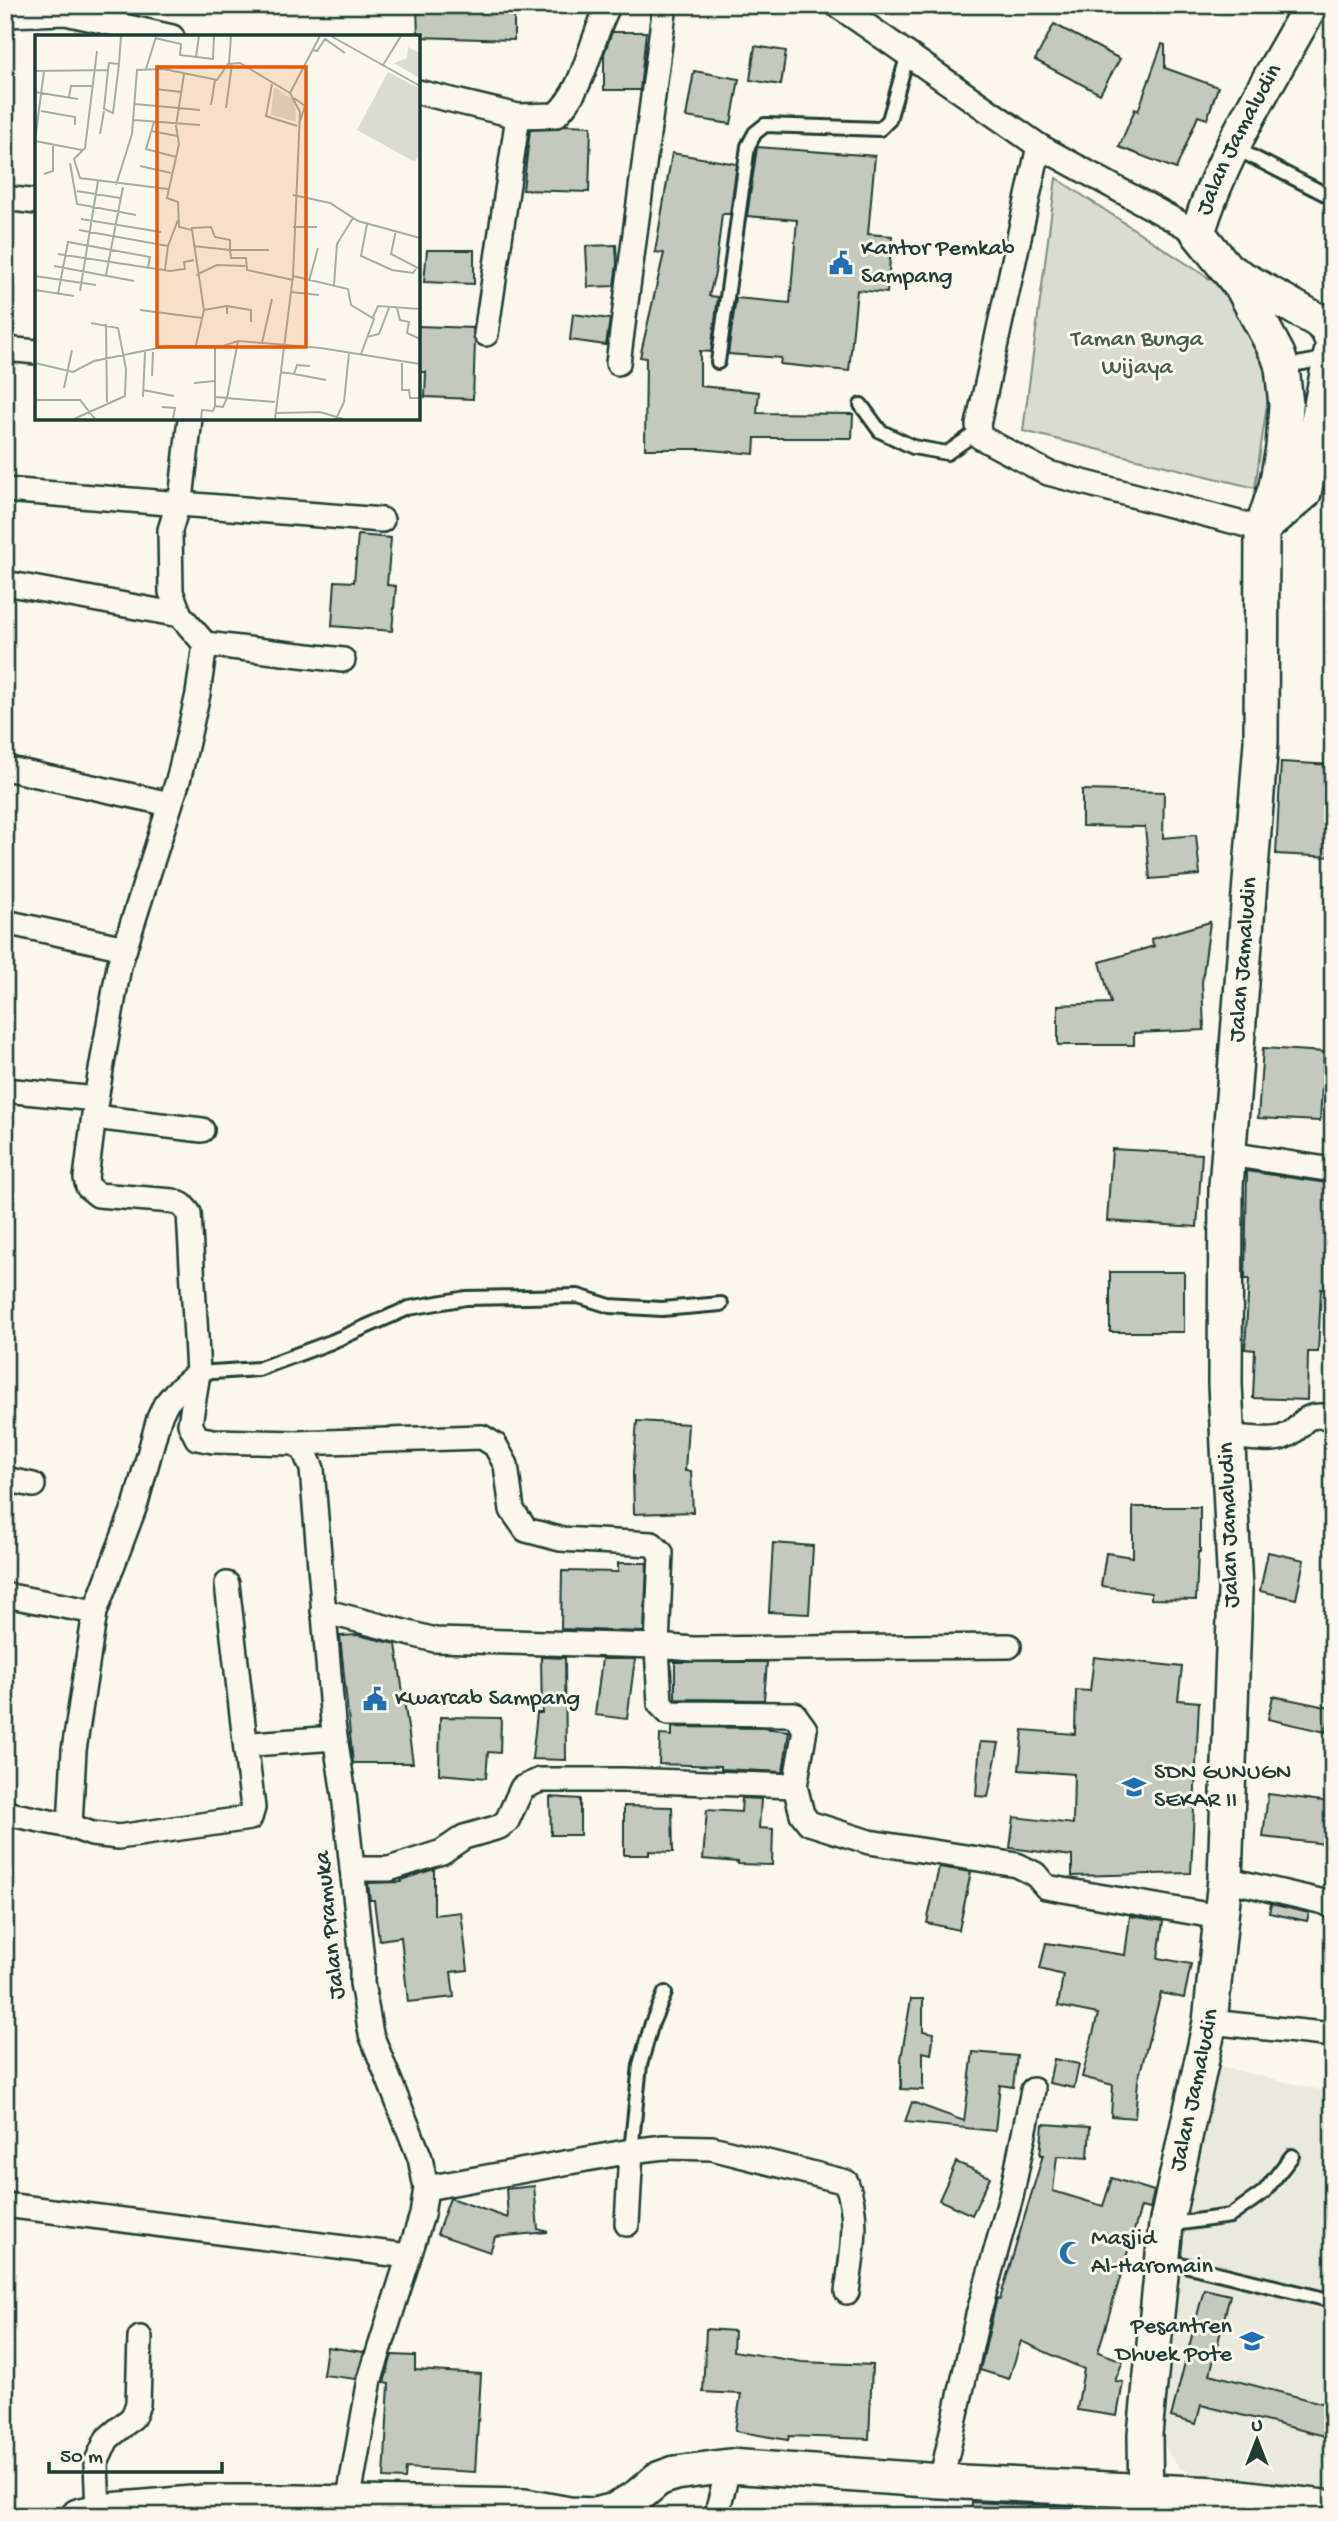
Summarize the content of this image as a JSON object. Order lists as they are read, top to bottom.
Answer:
{
  "streets": {
    "street": ["Jalan Jamaludin", "Jalan Pramuka"]
  },
  "parks": ["Taman Bunga Wijaya"],
  "places": {
    "public building": ["Kantor Pemkab Sampang", "Kwarcab Sampang"],
    "school or university": ["SDN GUNUGN SEKAR II", "Pesantren Dhuek Pote"],
    "mosque": ["Masjid Al-Haromain"]
  },
  "scale_bar": "50 m",
  "north": "top"
}
